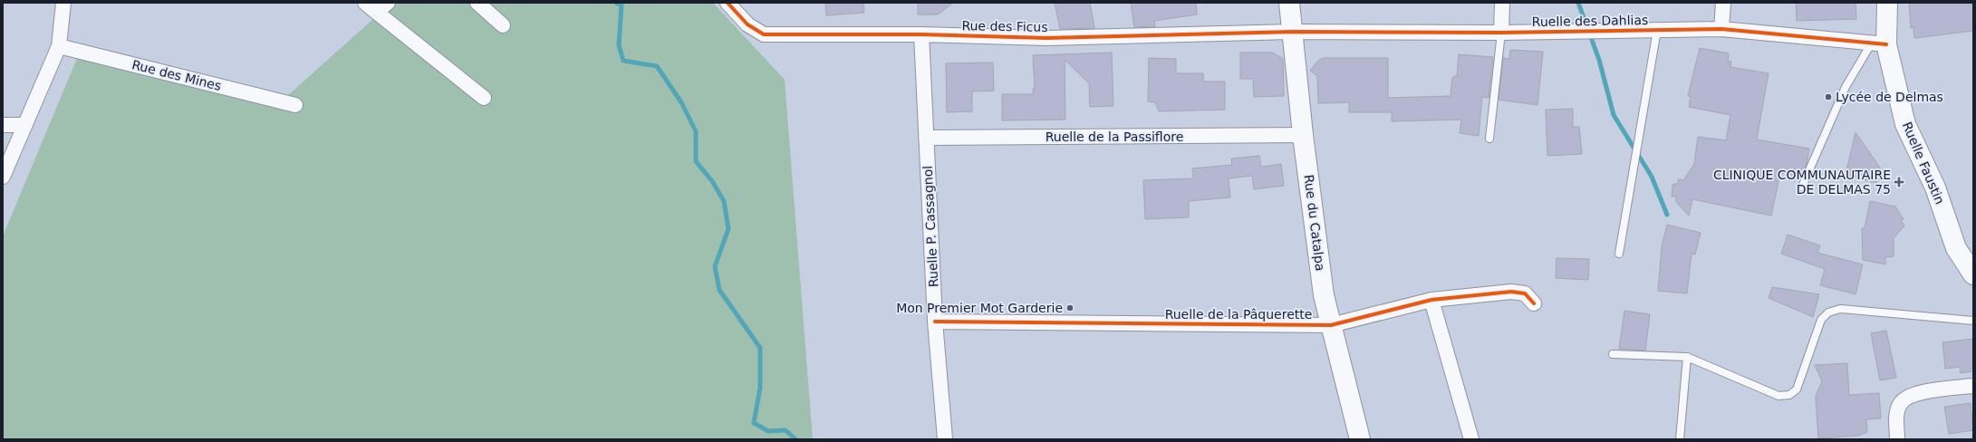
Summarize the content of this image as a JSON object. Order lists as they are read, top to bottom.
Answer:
{
  "streets": {
    "street": [
      "Ruelle des Dahlias",
      "Rue des Ficus",
      "Rue des Mines",
      "Ruelle de la Passiflore",
      "Ruelle Faustin",
      "Rue du Catalpa",
      "Ruelle P. Cassagnol",
      "Ruelle de la Pâquerette"
    ]
  },
  "crossings": [
    ["Ruelle des Dahlias", "Rue des Ficus"],
    ["Ruelle des Dahlias", "Ruelle Faustin"],
    ["Ruelle des Dahlias", "Rue du Catalpa"],
    ["Rue des Ficus", "Rue du Catalpa"],
    ["Rue des Ficus", "Ruelle P. Cassagnol"],
    ["Ruelle de la Passiflore", "Rue du Catalpa"],
    ["Ruelle de la Passiflore", "Ruelle P. Cassagnol"],
    ["Rue du Catalpa", "Ruelle de la Pâquerette"],
    ["Ruelle P. Cassagnol", "Ruelle de la Pâquerette"]
  ],
  "places": {
    "other": ["Lycée de Delmas", "Mon Premier Mot Garderie"],
    "health": ["CLINIQUE COMMUNAUTAIRE DE DELMAS 75"]
  }
}
